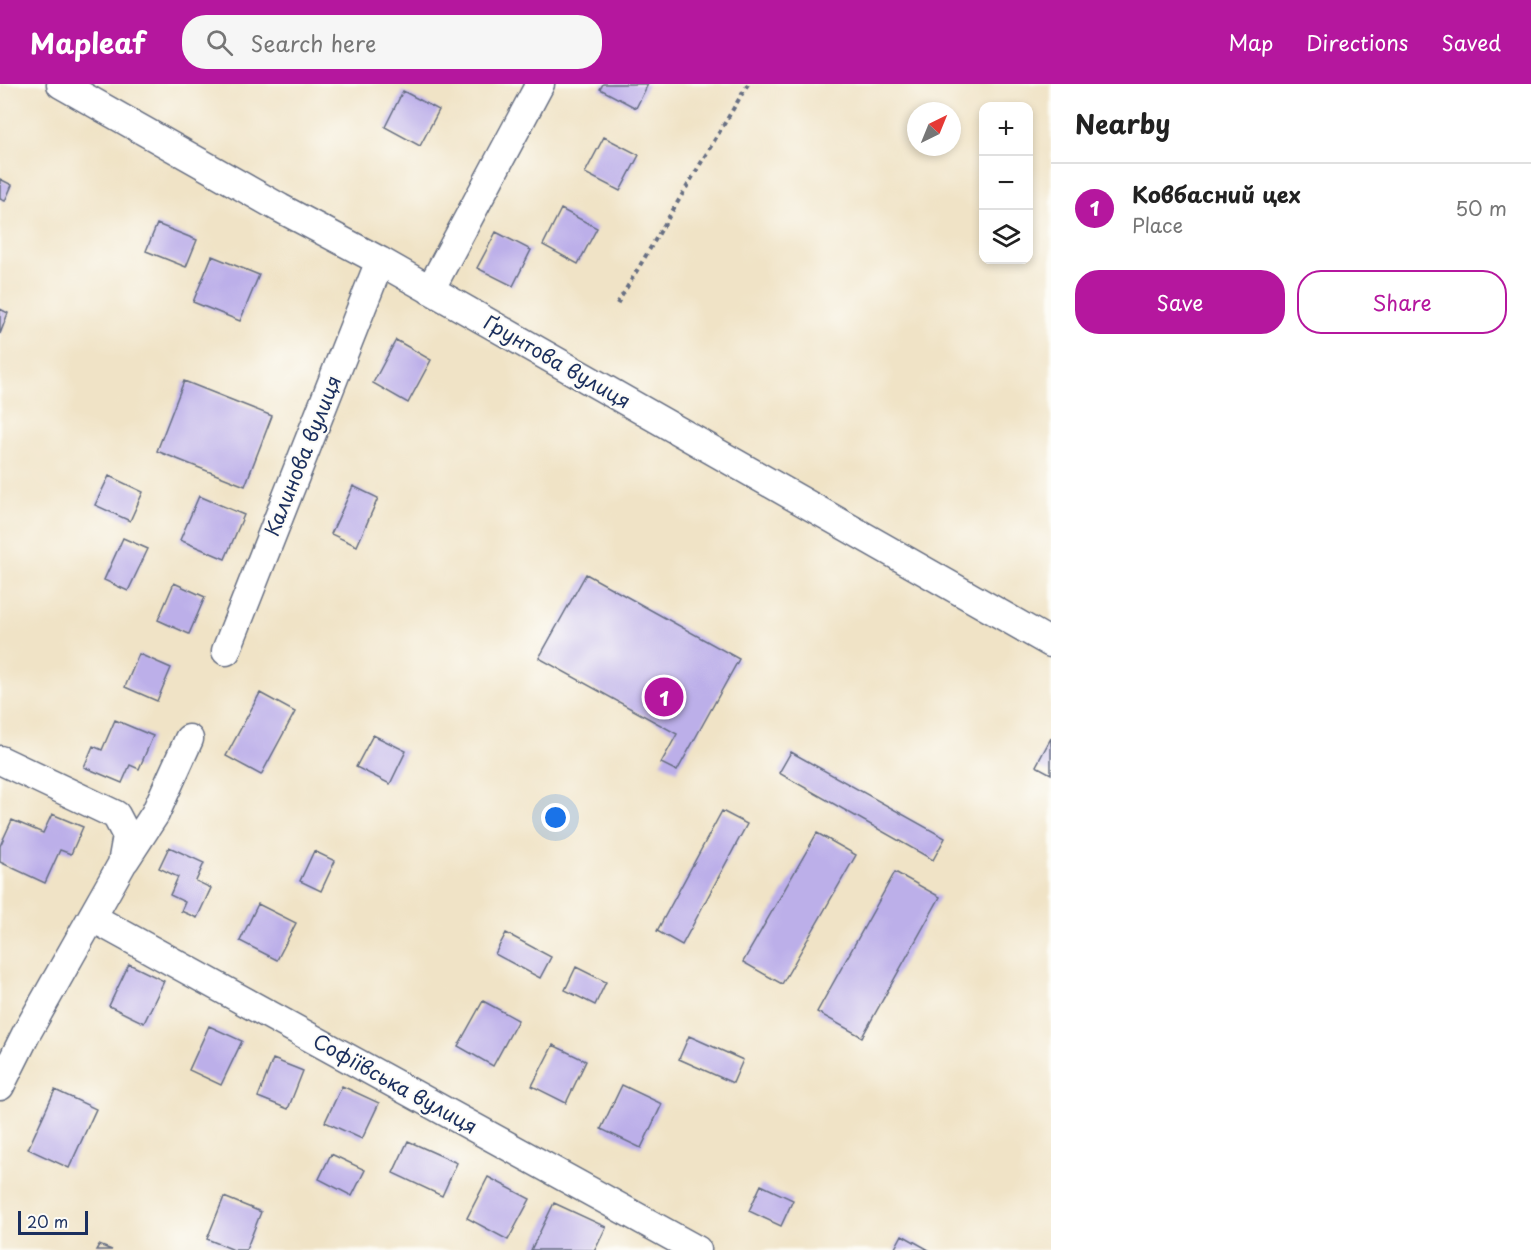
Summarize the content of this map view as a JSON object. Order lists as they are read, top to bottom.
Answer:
{
  "streets": {
    "street": ["Ґрунтова вулиця", "Калинова вулиця", "Софіївська вулиця"]
  },
  "crossings": [
    ["Ґрунтова вулиця", "Калинова вулиця"]
  ],
  "scale_bar": "20 m",
  "north": "top right",
  "page": {
    "header": "Mapleaf",
    "search": "Search here",
    "nav": ["Map", "Directions", "Saved"],
    "heading": "Nearby",
    "map_buttons": ["+", "−"],
    "list": [
      {
        "mark": "1",
        "name": "Ковбасний цех",
        "note": "Place",
        "value": "50 m"
      }
    ],
    "buttons": ["Save", "Share"],
    "pins": "1",
    "scale": "20 m"
  }
}
